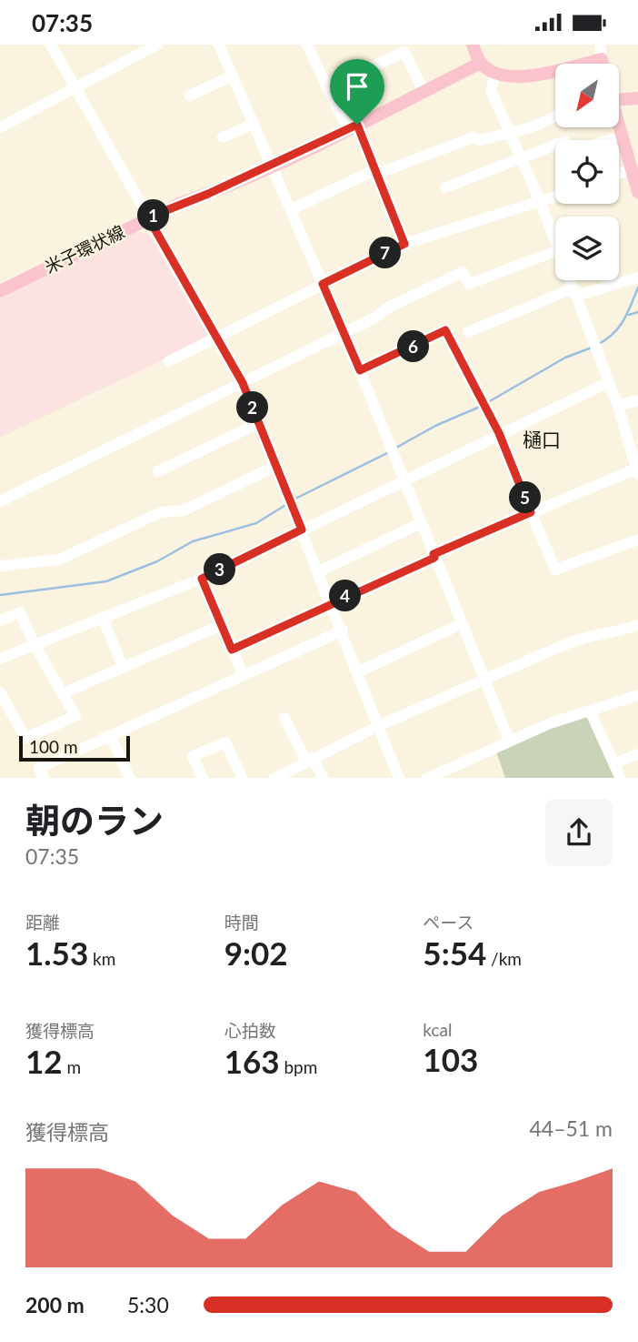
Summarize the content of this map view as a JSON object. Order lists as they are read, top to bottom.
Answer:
{
  "streets": {
    "main road": ["米子環状線"]
  },
  "districts": ["樋口"],
  "scale_bar": "100 m",
  "north": "bottom left",
  "page": {
    "status": "07:35",
    "pins": [
      "1",
      "7",
      "6",
      "2",
      "5",
      "3",
      "4"
    ],
    "scale": "100 m",
    "heading": ["朝のラン", "07:35"],
    "stats": [
      ["距離", "1.53 km"],
      ["時間", "9:02"],
      ["ペース", "5:54 /km"],
      ["獲得標高", "12 m"],
      ["心拍数", "163 bpm"],
      ["kcal", "103"]
    ],
    "chart": ["獲得標高", "44–51 m"],
    "list": [
      {
        "name": "200 m",
        "note": "5:30"
      }
    ]
  }
}
